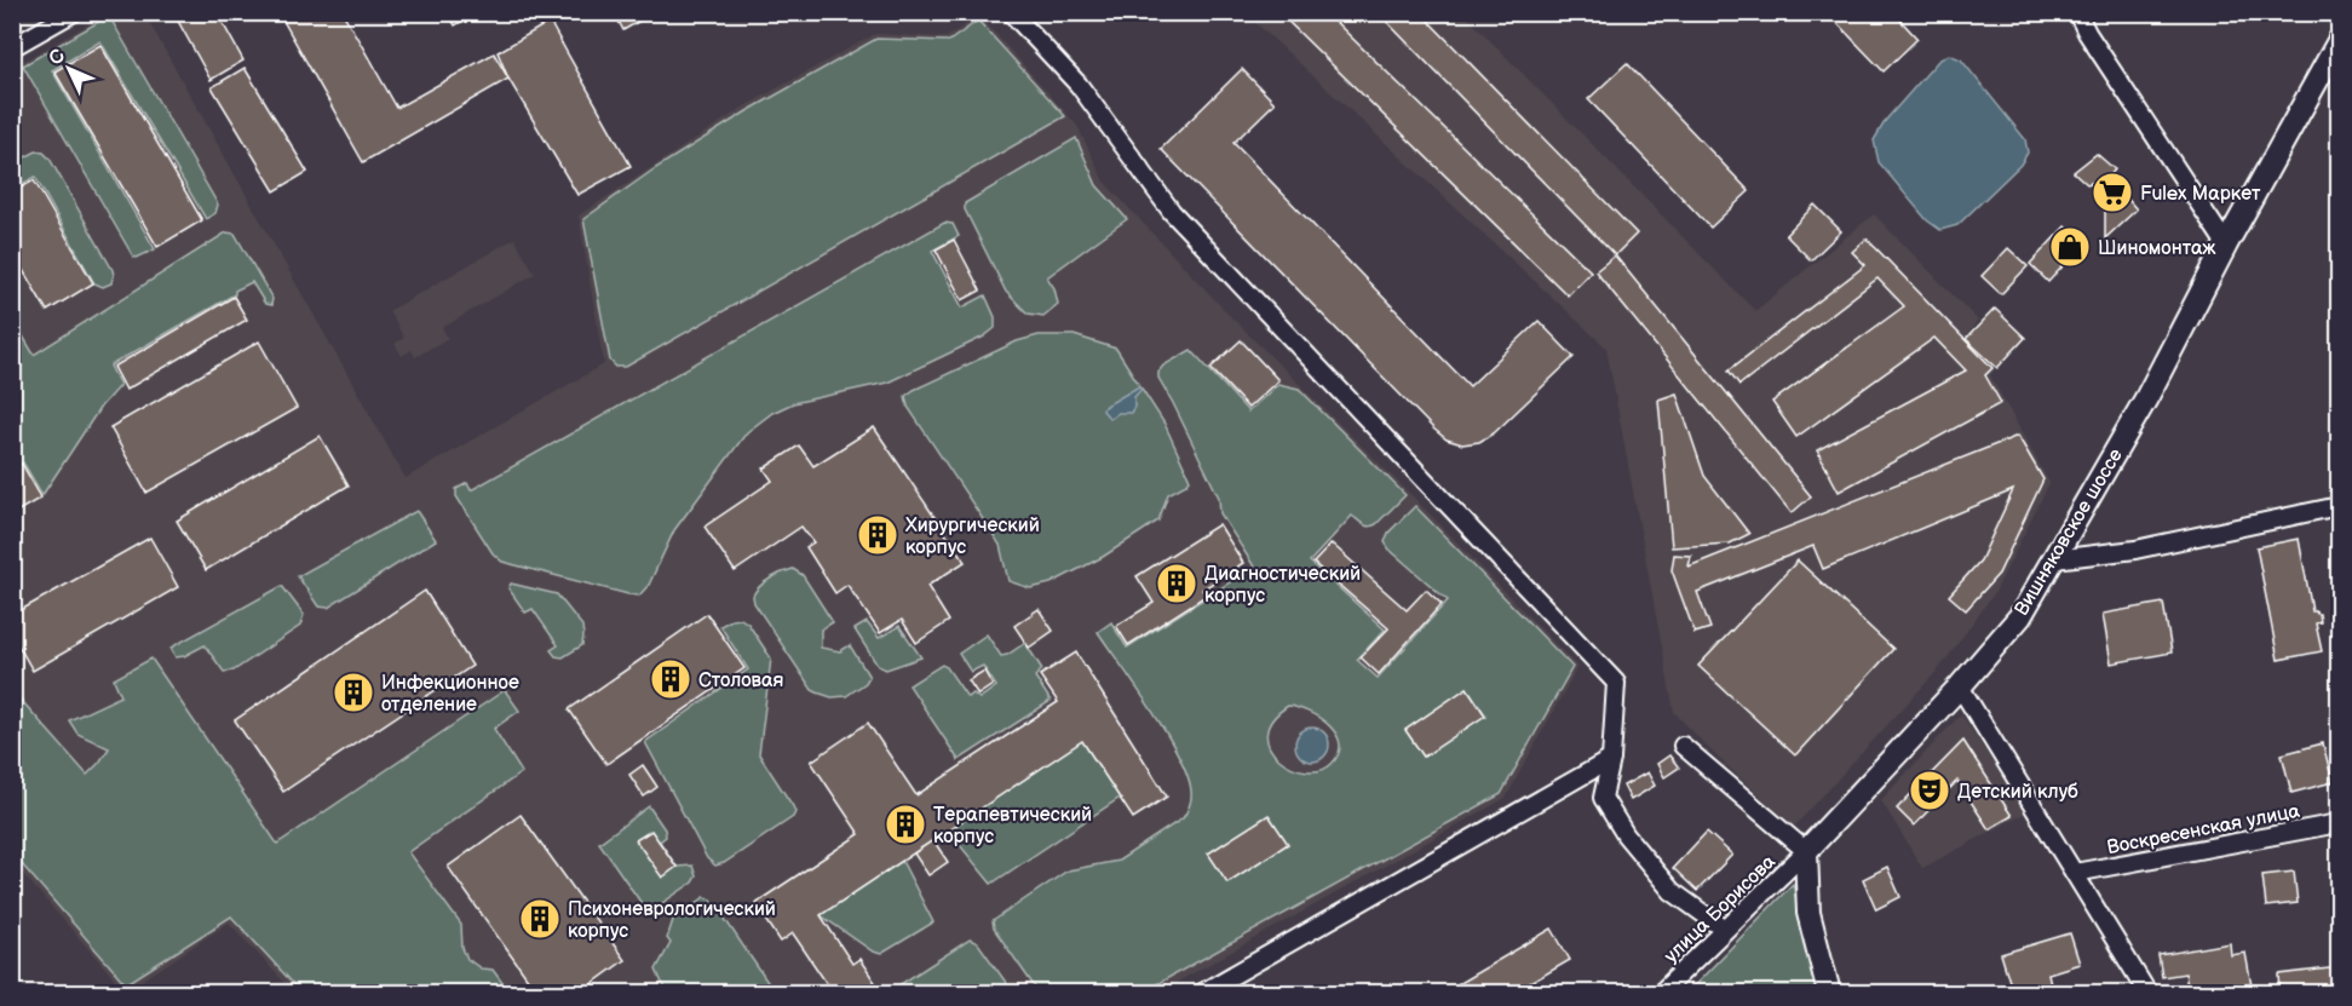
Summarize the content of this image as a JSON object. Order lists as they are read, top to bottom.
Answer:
{
  "streets": {
    "street": ["Вишняковское шоссе", "Воскресенская улица", "улица Борисова"]
  },
  "crossings": [
    ["Вишняковское шоссе", "улица Борисова"]
  ],
  "places": {
    "supermarket": ["Fulex Маркет"],
    "shop": ["Шиномонтаж"],
    "building": [
      "Хирургический корпус",
      "Диагностический корпус",
      "Столовая",
      "Инфекционное отделение",
      "Терапевтический корпус",
      "Психоневрологический корпус"
    ],
    "theatre": ["Детский клуб"]
  },
  "north": "top left"
}
